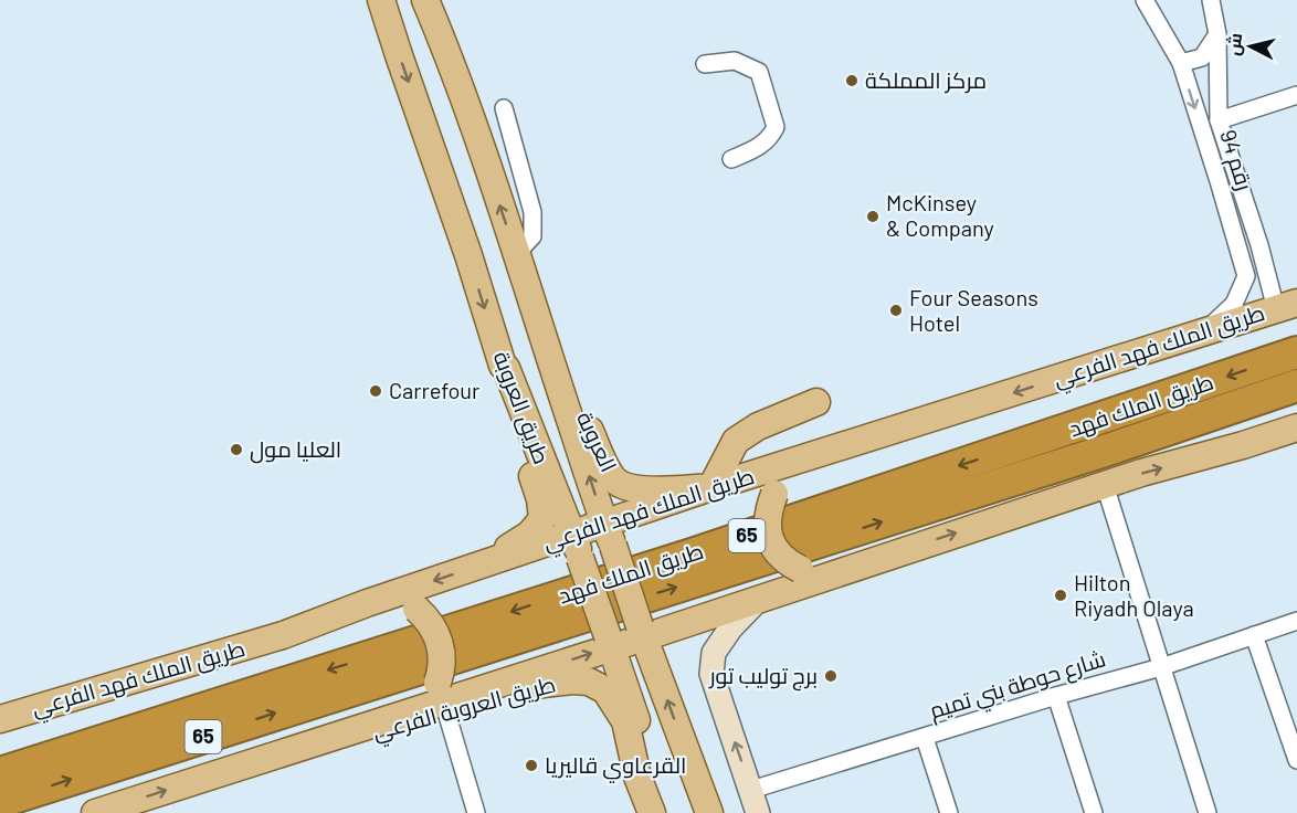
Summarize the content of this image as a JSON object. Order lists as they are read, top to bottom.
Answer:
{
  "streets": {
    "highway": ["طريق الملك فهد", "65"],
    "main road": [
      "طريق الملك فهد الفرعي",
      "طريق العروبة",
      "العروبة",
      "طريق العروبة الفرعي"
    ],
    "street": ["رقم 94", "شارع حوطة بني تميم"]
  },
  "crossings": [
    ["رقم 94", "طريق الملك فهد الفرعي"],
    ["طريق الملك فهد الفرعي", "طريق العروبة"],
    ["طريق الملك فهد الفرعي", "العروبة"],
    ["طريق العروبة", "العروبة"]
  ],
  "places": [
    "مركز المملكة",
    "McKinsey & Company",
    "Four Seasons Hotel",
    "Carrefour",
    "العليا مول",
    "Hilton Riyadh Olaya",
    "برج توليب تور",
    "القرعاوي قاليريا"
  ],
  "north": "left"
}
